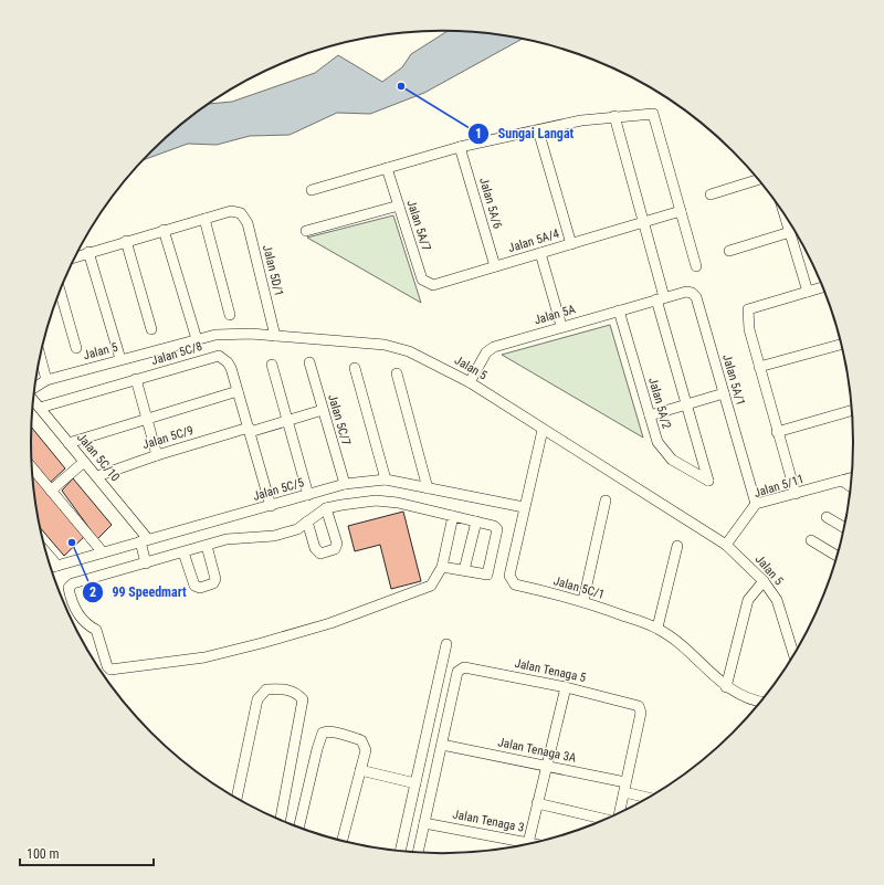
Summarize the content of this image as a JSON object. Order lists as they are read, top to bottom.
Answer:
{
  "streets": {
    "street": [
      "Jalan 5A/6",
      "Jalan 5A/7",
      "Jalan 5A/4",
      "Jalan 5D/1",
      "Jalan 5A",
      "Jalan 5",
      "Jalan 5C/8",
      "Jalan 5A/1",
      "Jalan 5A/2",
      "Jalan 5C/7",
      "Jalan 5C/9",
      "Jalan 5C/10",
      "Jalan 5/11",
      "Jalan 5C/5",
      "Jalan 5C/1",
      "Jalan Tenaga 5",
      "Jalan Tenaga 3A",
      "Jalan Tenaga 3"
    ]
  },
  "crossings": [
    ["Jalan 5A/6", "Jalan 5A/4"],
    ["Jalan 5A/7", "Jalan 5A/4"],
    ["Jalan 5D/1", "Jalan 5"],
    ["Jalan 5A", "Jalan 5"],
    ["Jalan 5A", "Jalan 5A/1"],
    ["Jalan 5A", "Jalan 5A/2"],
    ["Jalan 5", "Jalan 5/11"],
    ["Jalan 5", "Jalan 5C/1"],
    ["Jalan 5C/8", "Jalan 5C/9"],
    ["Jalan 5C/8", "Jalan 5C/10"],
    ["Jalan 5C/8", "Jalan 5C/5"],
    ["Jalan 5A/1", "Jalan 5/11"],
    ["Jalan 5C/7", "Jalan 5C/9"],
    ["Jalan 5C/7", "Jalan 5C/5"],
    ["Jalan 5C/9", "Jalan 5C/10"],
    ["Jalan 5C/10", "Jalan 5C/5"],
    ["Jalan 5C/5", "Jalan 5C/1"],
    ["Jalan Tenaga 5", "Jalan Tenaga 3A"]
  ],
  "places": ["Sungai Langat", "99 Speedmart"],
  "scale_bar": "100 m"
}
